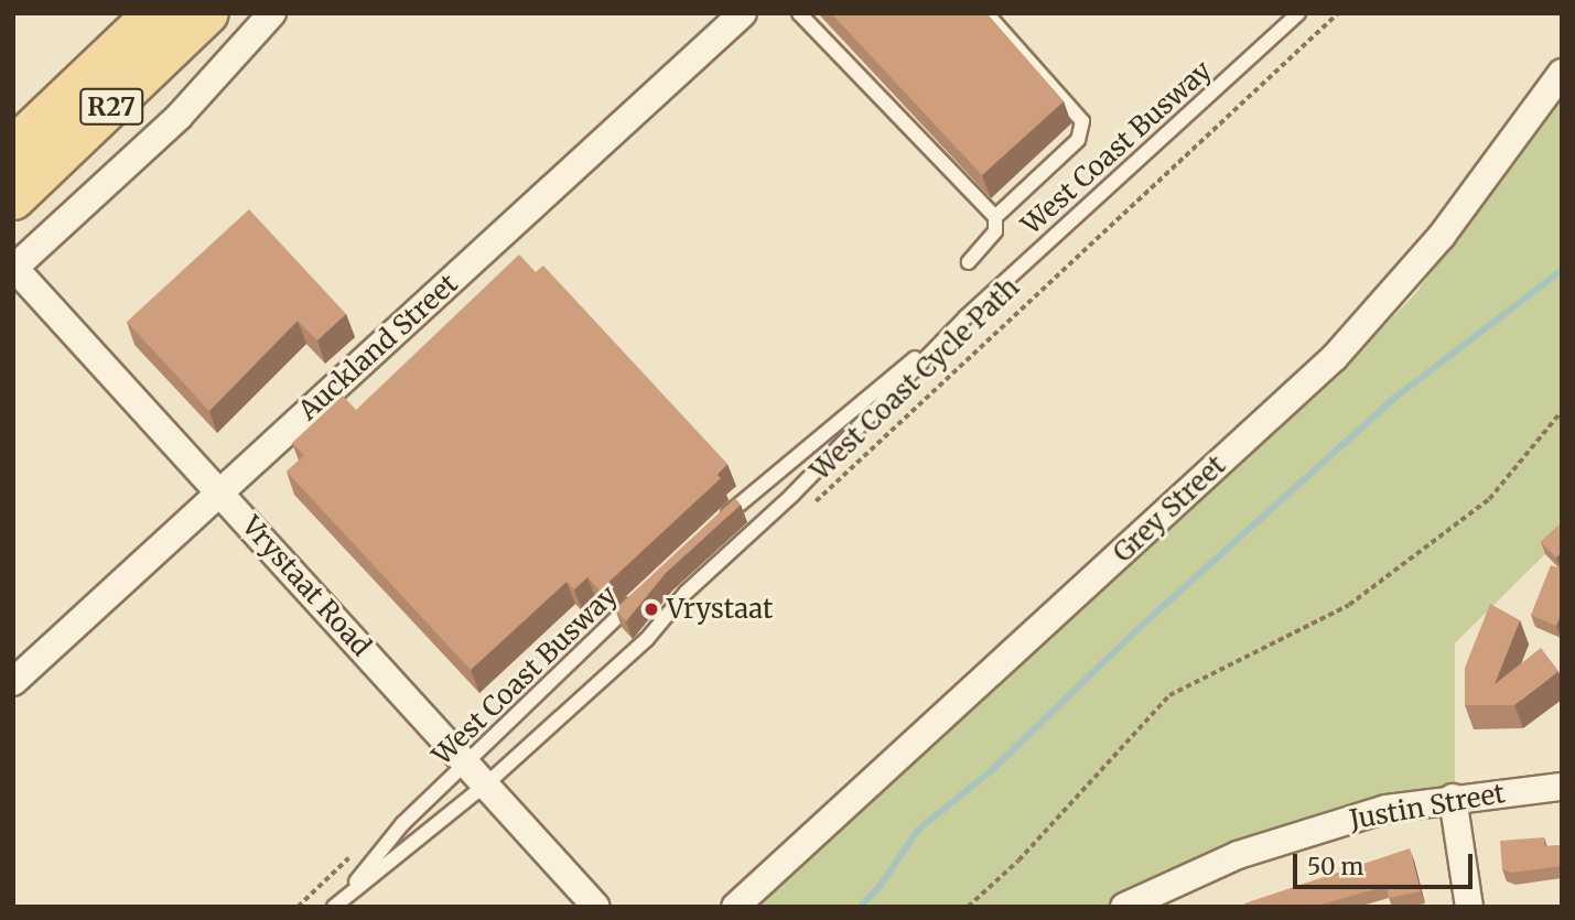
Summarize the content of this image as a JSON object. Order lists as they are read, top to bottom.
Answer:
{
  "streets": {
    "main road": ["R27"],
    "street": [
      "Auckland Street",
      "Grey Street",
      "Vrystaat Road",
      "Justin Street"
    ],
    "lane": ["West Coast Busway"],
    "path": ["West Coast Cycle Path"]
  },
  "crossings": [
    ["West Coast Busway", "Vrystaat Road"],
    ["Auckland Street", "Vrystaat Road"]
  ],
  "places": ["Vrystaat"],
  "scale_bar": "50 m"
}
